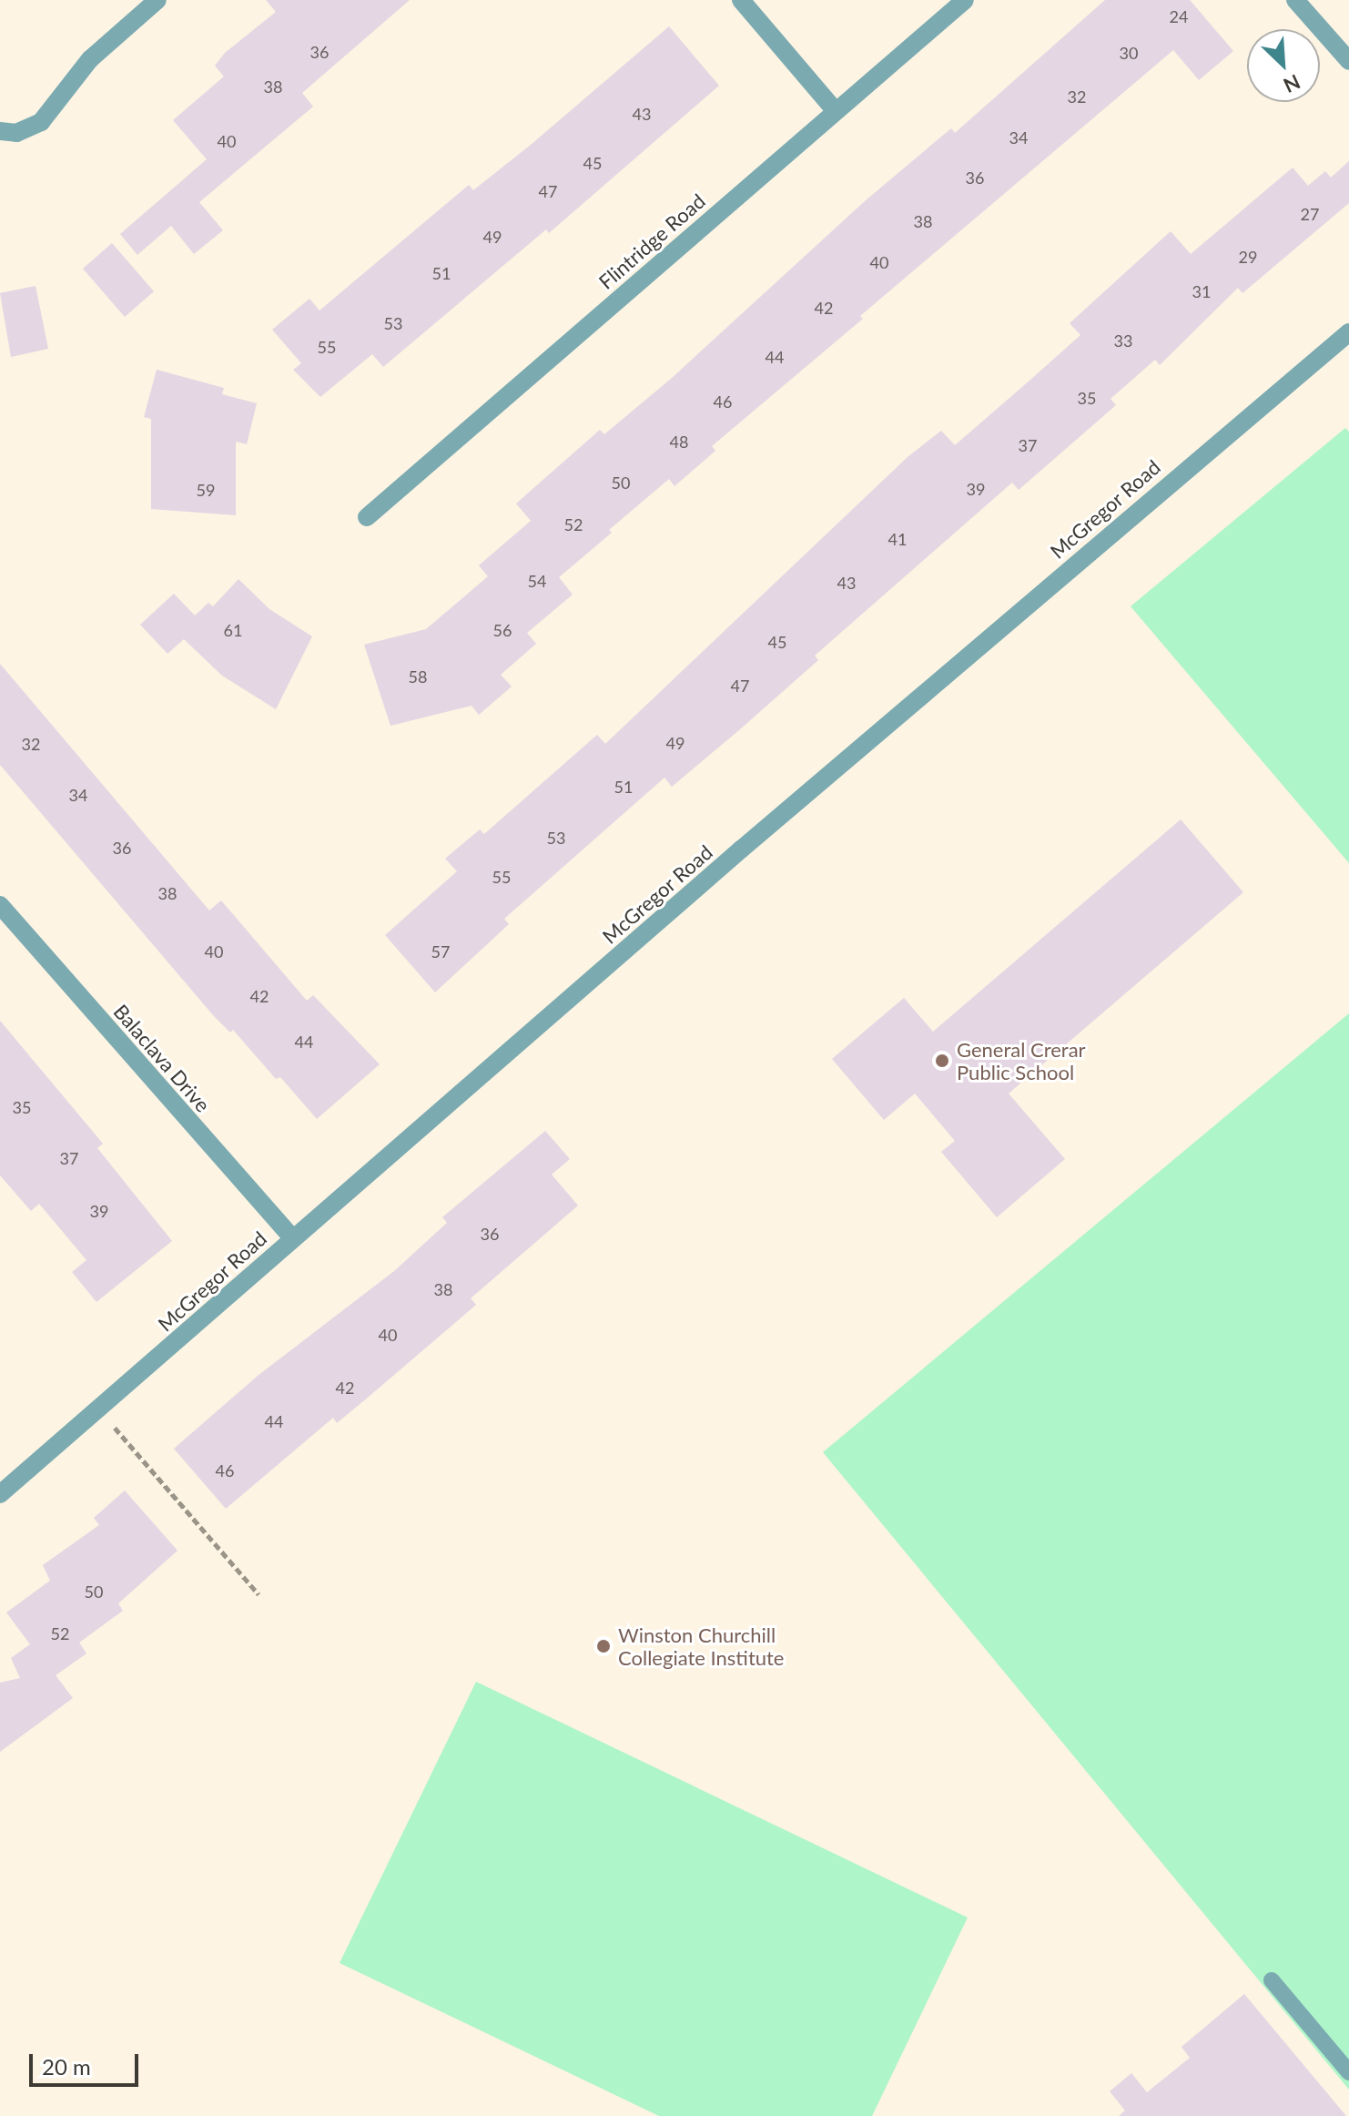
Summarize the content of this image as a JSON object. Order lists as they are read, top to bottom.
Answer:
{
  "streets": {
    "street": ["Flintridge Road", "McGregor Road", "Balaclava Drive"]
  },
  "crossings": [
    ["McGregor Road", "Balaclava Drive"]
  ],
  "places": ["General Crerar Public School", "Winston Churchill Collegiate Institute"],
  "house_numbers": [
    "24",
    "36",
    "30",
    "38",
    "32",
    "43",
    "34",
    "40",
    "45",
    "36",
    "47",
    "27",
    "38",
    "49",
    "29",
    "40",
    "51",
    "31",
    "42",
    "53",
    "33",
    "55",
    "44",
    "35",
    "46",
    "48",
    "37",
    "50",
    "39",
    "59",
    "52",
    "41",
    "54",
    "43",
    "61",
    "56",
    "45",
    "58",
    "47",
    "49",
    "32",
    "51",
    "34",
    "53",
    "36",
    "55",
    "38",
    "40",
    "57",
    "42",
    "44",
    "35",
    "37",
    "39",
    "36",
    "38",
    "40",
    "42",
    "44",
    "46",
    "50",
    "52"
  ],
  "scale_bar": "20 m",
  "north": "bottom right"
}
